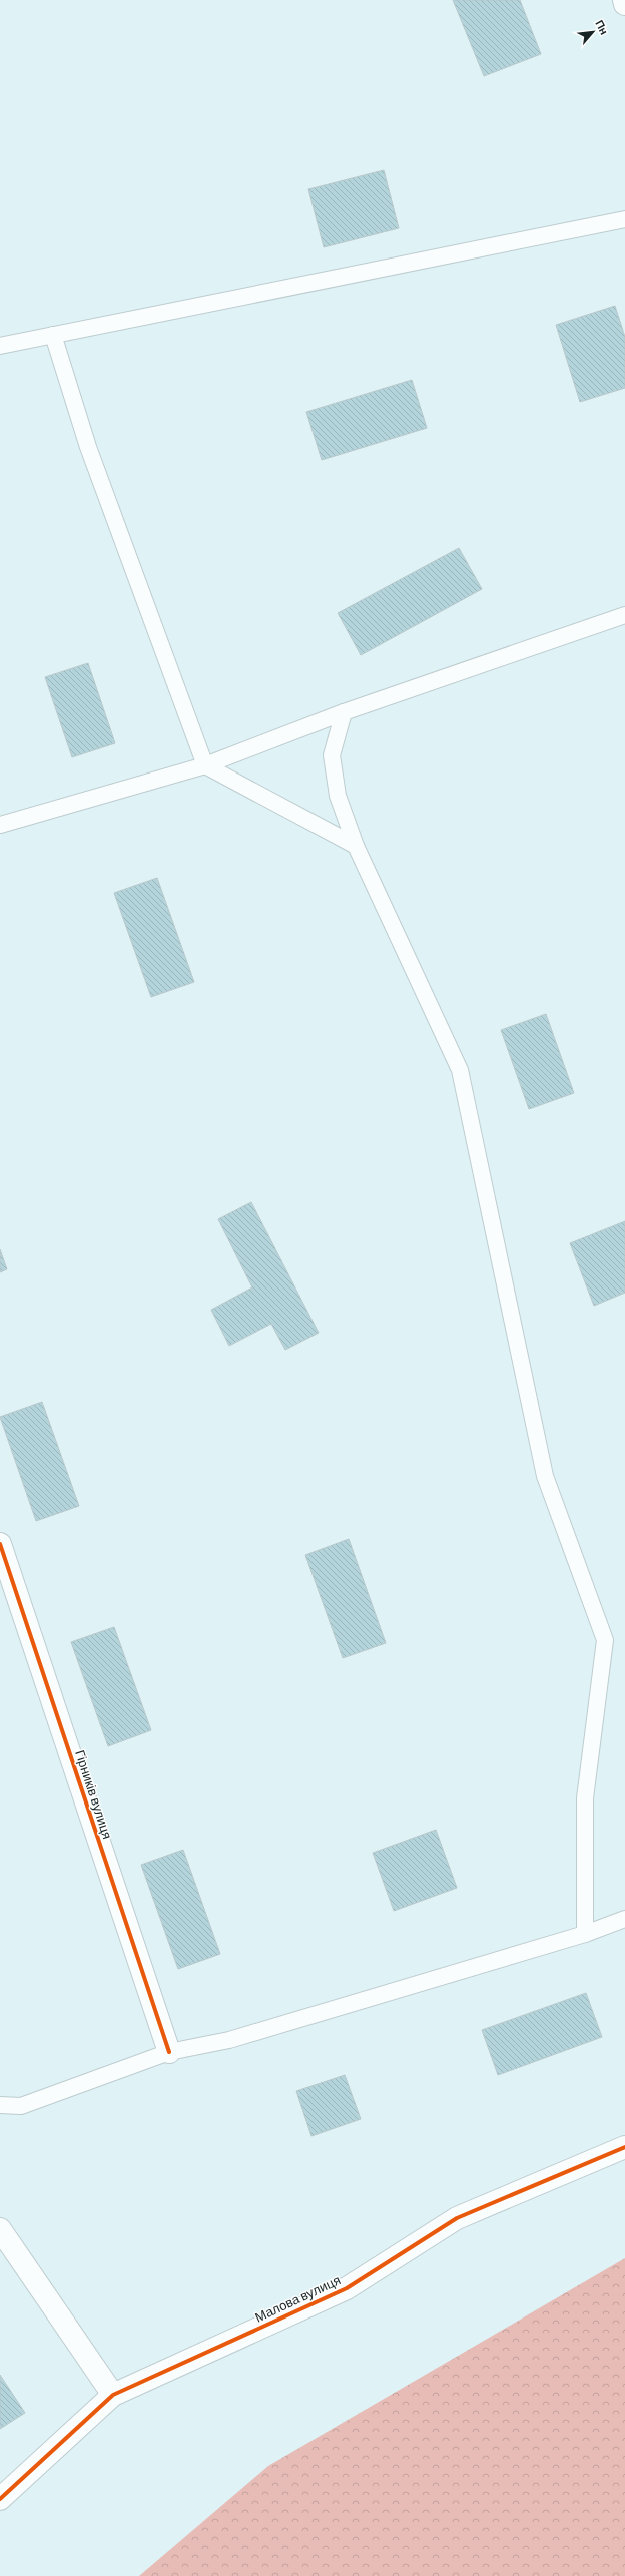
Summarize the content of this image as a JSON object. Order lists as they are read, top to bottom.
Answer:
{
  "streets": {
    "street": ["Гірників вулиця", "Малова вулиця"]
  },
  "north": "top right"
}
